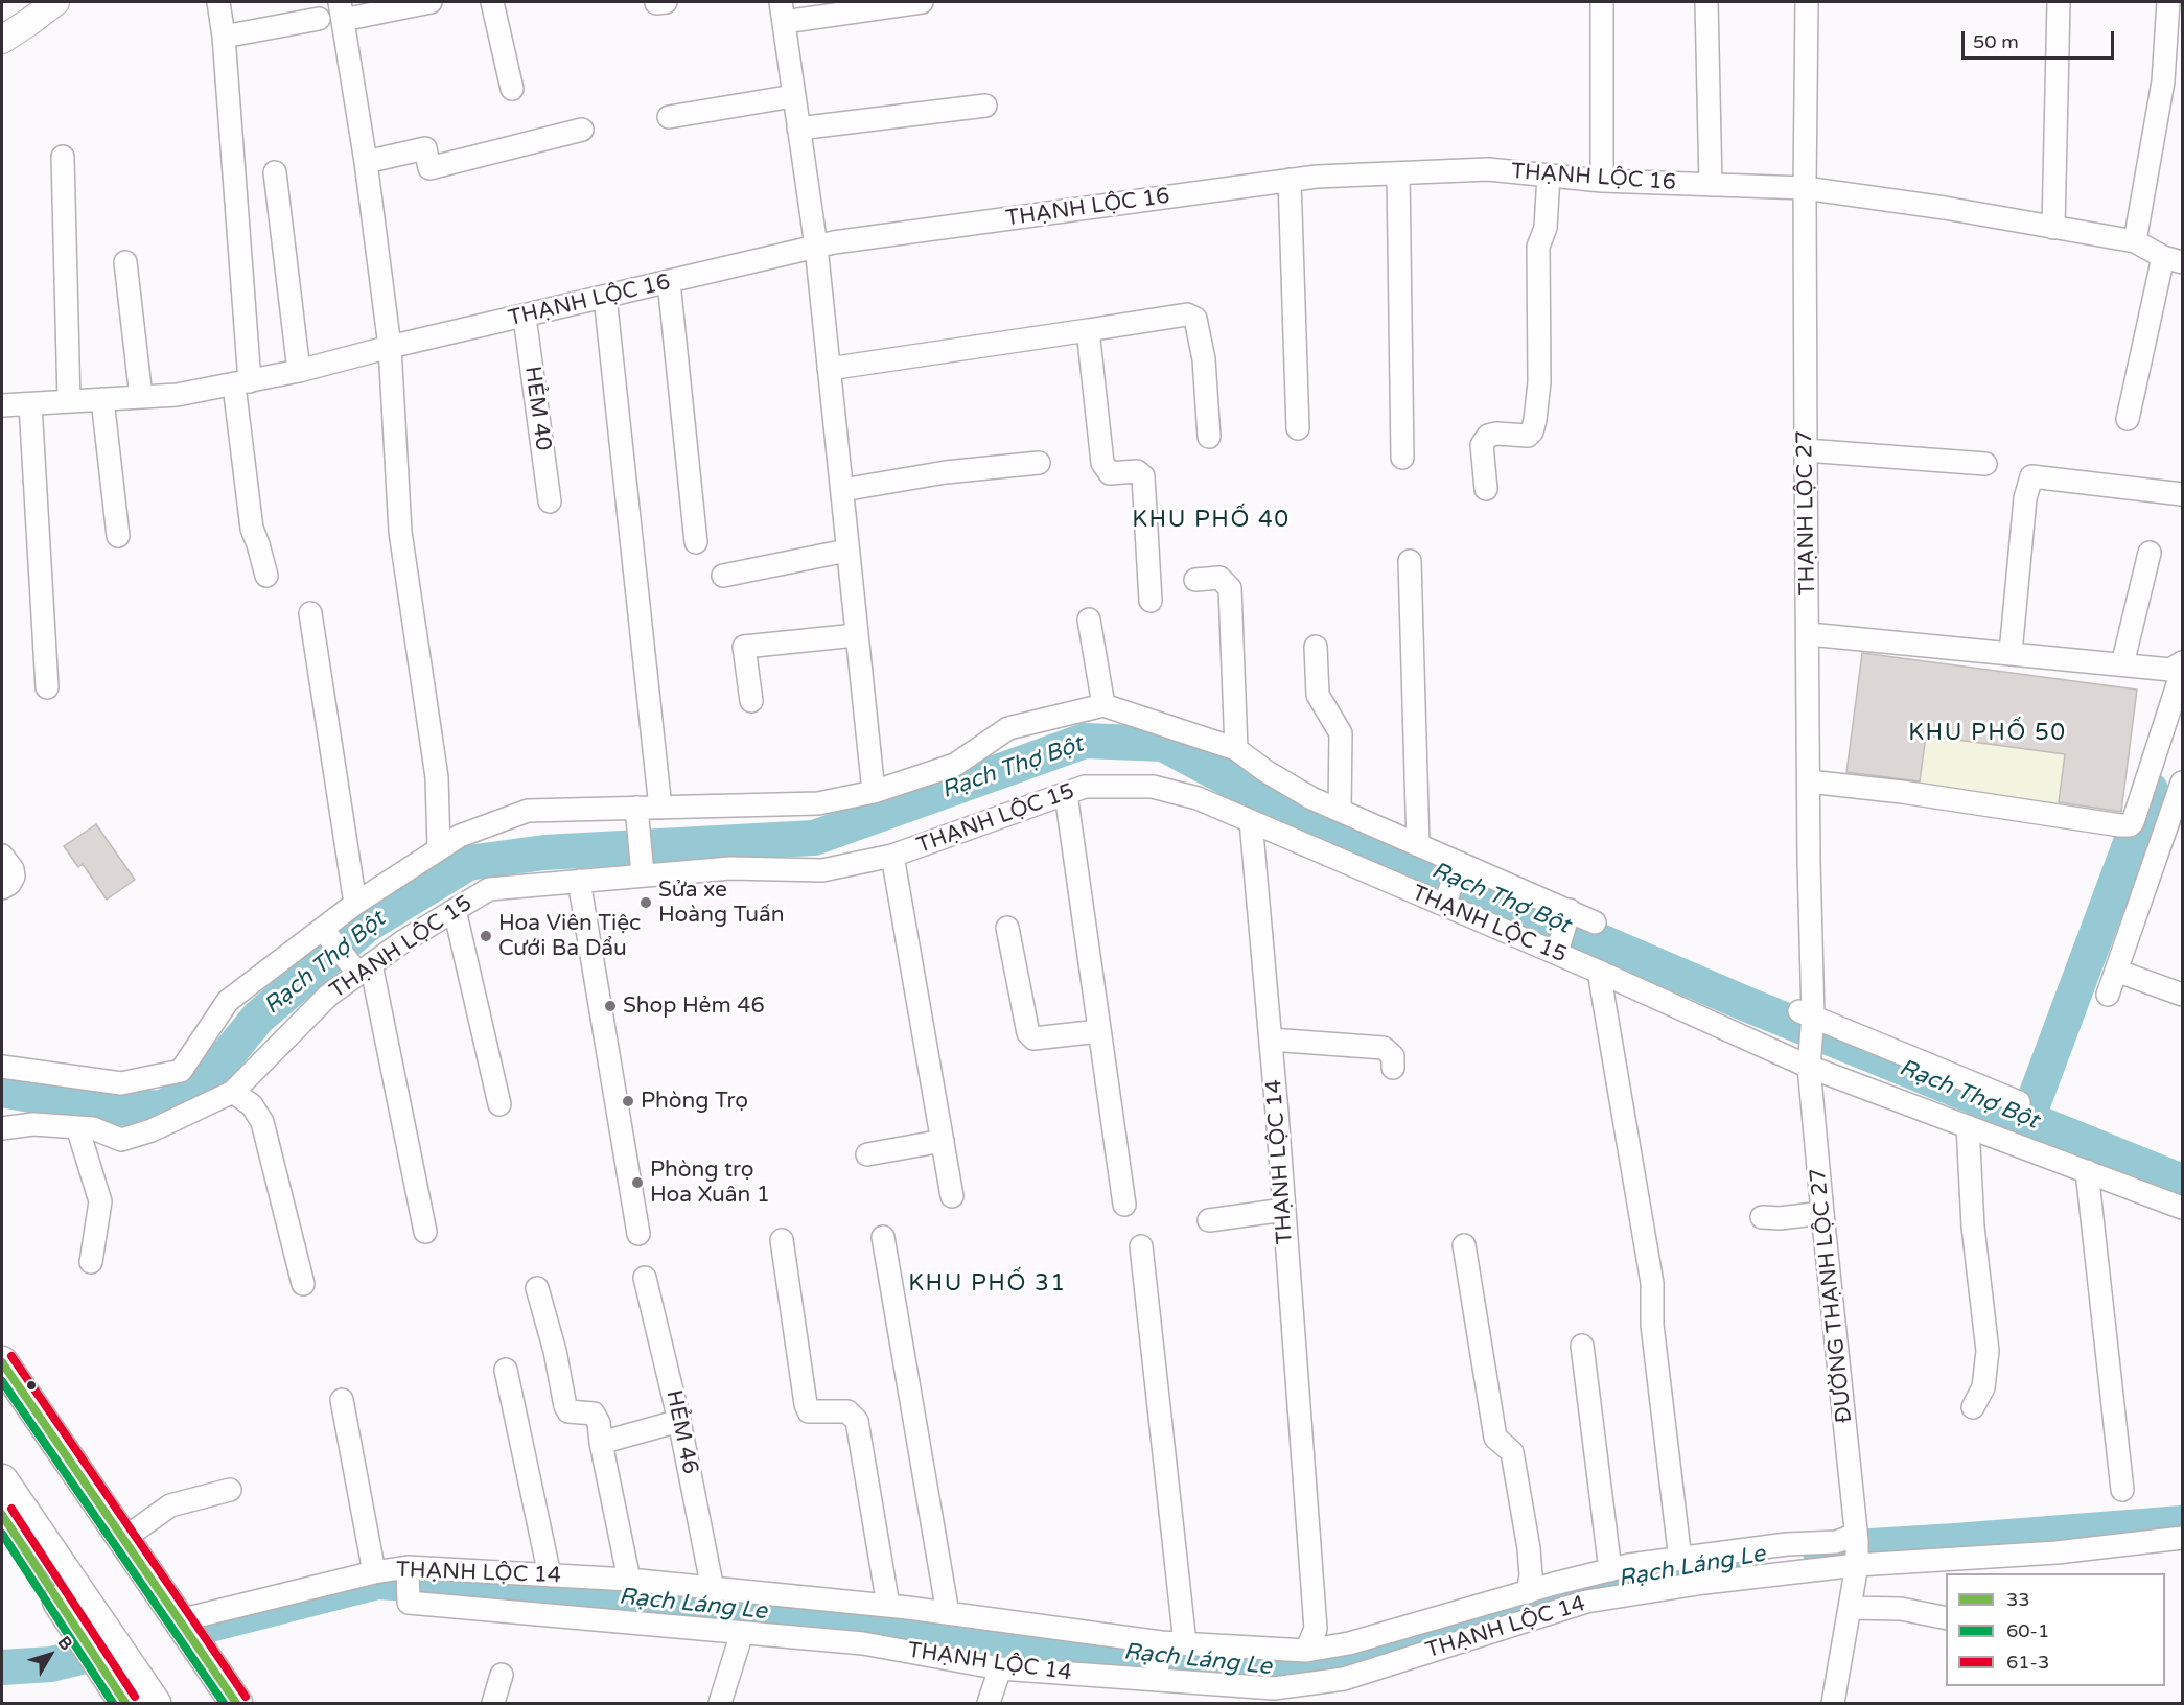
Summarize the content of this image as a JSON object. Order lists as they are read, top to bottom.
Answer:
{
  "streets": {
    "street": [
      "THẠNH LỘC 16",
      "HẺM 40",
      "THẠNH LỘC 27",
      "THẠNH LỘC 15",
      "THẠNH LỘC 14",
      "ĐƯỜNG THẠNH LỘC 27",
      "HẺM 46"
    ]
  },
  "crossings": [
    ["THẠNH LỘC 16", "HẺM 40"],
    ["THẠNH LỘC 16", "THẠNH LỘC 27"],
    ["THẠNH LỘC 27", "ĐƯỜNG THẠNH LỘC 27"],
    ["THẠNH LỘC 15", "THẠNH LỘC 14"],
    ["THẠNH LỘC 15", "ĐƯỜNG THẠNH LỘC 27"],
    ["THẠNH LỘC 14", "ĐƯỜNG THẠNH LỘC 27"],
    ["THẠNH LỘC 14", "HẺM 46"]
  ],
  "districts": ["KHU PHỐ 40", "KHU PHỐ 50", "KHU PHỐ 31"],
  "water": ["Rạch Thợ Bột", "Rạch Láng Le"],
  "places": [
    "Sửa xe Hoàng Tuấn",
    "Hoa Viên Tiệc Cưới Ba Dẩu",
    "Shop Hẻm 46",
    "Phòng Trọ",
    "Phòng trọ Hoa Xuân 1"
  ],
  "lines": ["transit line 61-3", "transit line 33", "transit line 60-1"],
  "legend": ["33", "60-1", "61-3"],
  "scale_bar": "50 m",
  "north": "top right"
}
